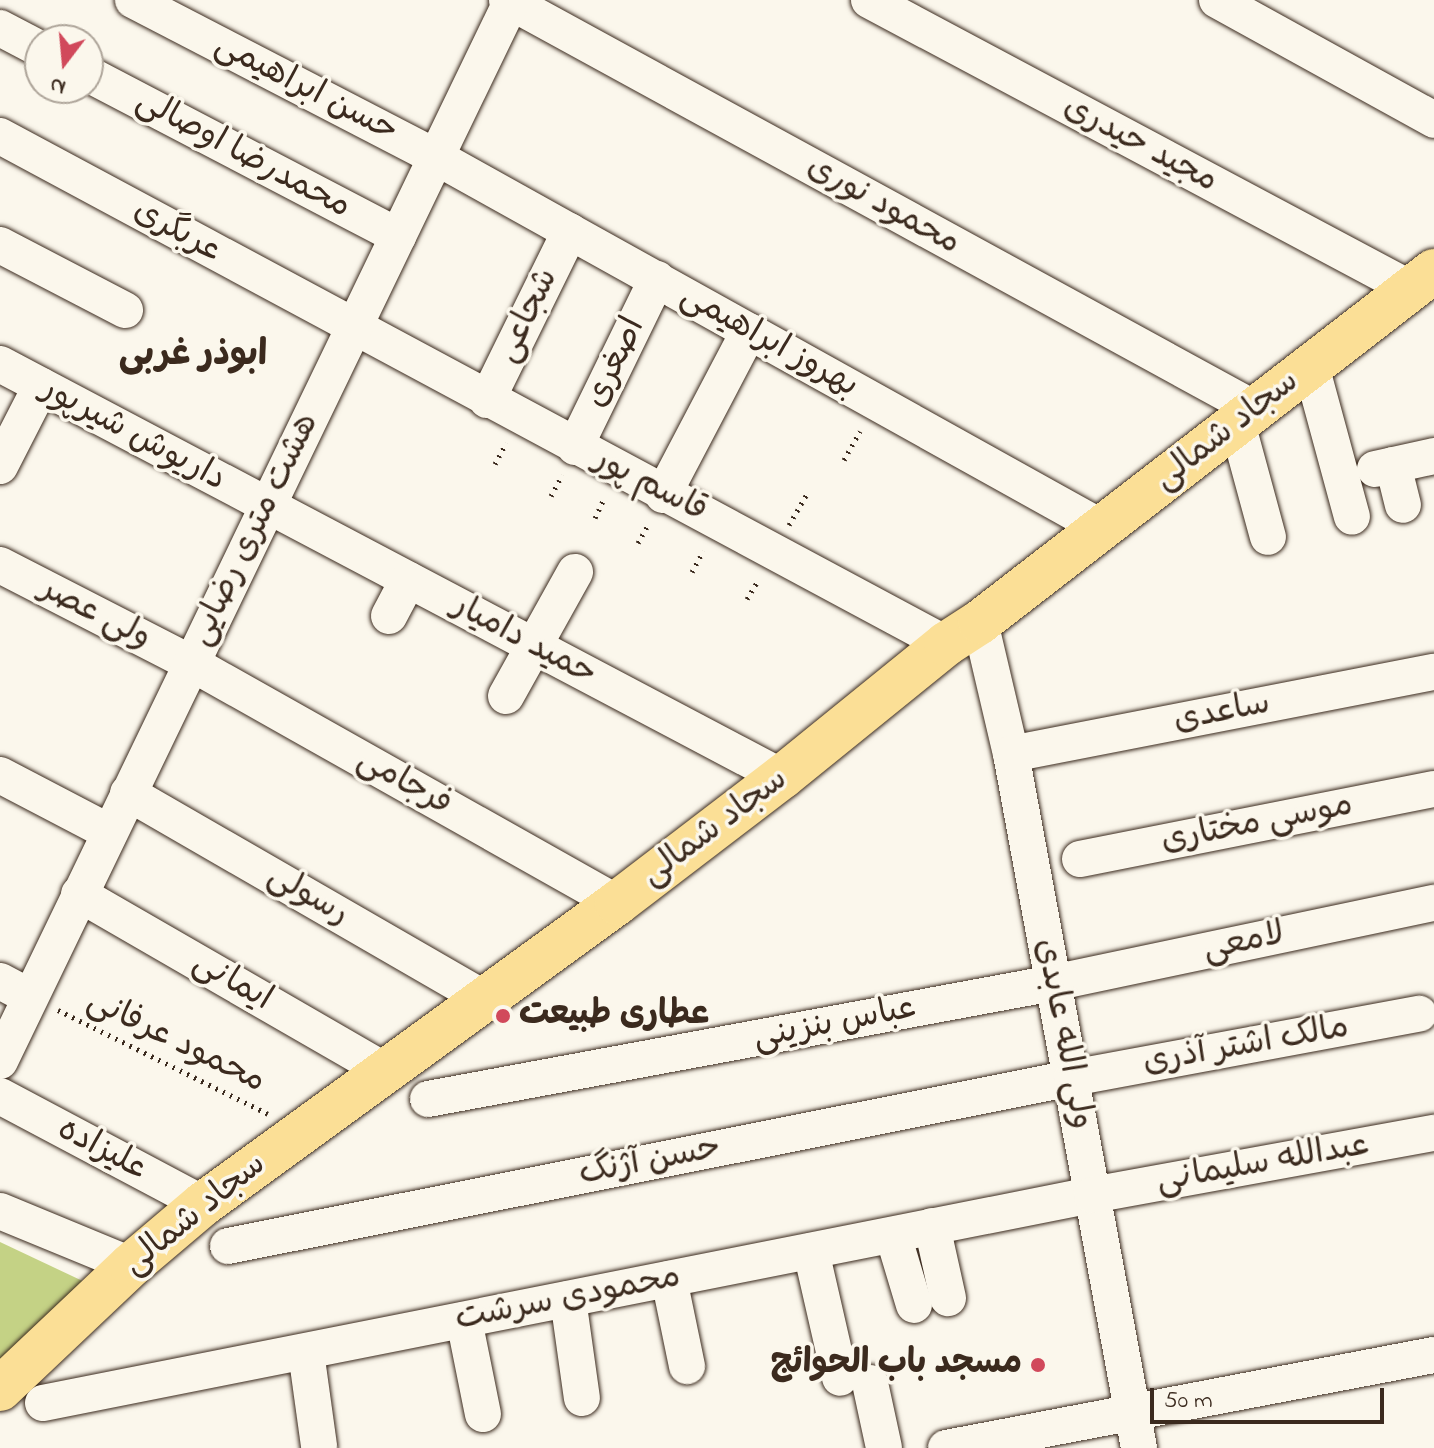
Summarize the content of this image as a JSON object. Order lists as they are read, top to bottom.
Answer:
{
  "streets": {
    "main road": ["سجاد شمالی"],
    "street": [
      "حسن ابراهیمی",
      "مجید حیدری",
      "محمدرضا اوصالی",
      "محمود نوری",
      "عربگری",
      "شجاعی",
      "بهروز ابراهیمی",
      "اصغری",
      "داریوش شیرپور",
      "قاسم پور",
      "هشت متری رضایی",
      "ولی عصر",
      "حمید دامیار",
      "ساعدی",
      "فرجامی",
      "موسی مختاری",
      "رسولی",
      "لامعی",
      "ایمانی",
      "عباس بنزینی",
      "ولی الله عابدی",
      "مالک اشتر آذری",
      "علیزاده",
      "حسن آژنگ",
      "عبدالله سلیمانی",
      "محمودی سرشت"
    ],
    "path": ["محمود عرفانی"]
  },
  "crossings": [
    ["حسن ابراهیمی", "بهروز ابراهیمی"],
    ["حسن ابراهیمی", "هشت متری رضایی"],
    ["مجید حیدری", "سجاد شمالی"],
    ["محمدرضا اوصالی", "هشت متری رضایی"],
    ["محمود نوری", "سجاد شمالی"],
    ["محمود نوری", "هشت متری رضایی"],
    ["عربگری", "قاسم پور"],
    ["عربگری", "هشت متری رضایی"],
    ["شجاعی", "بهروز ابراهیمی"],
    ["شجاعی", "قاسم پور"],
    ["بهروز ابراهیمی", "اصغری"],
    ["بهروز ابراهیمی", "سجاد شمالی"],
    ["بهروز ابراهیمی", "هشت متری رضایی"],
    ["اصغری", "قاسم پور"],
    ["سجاد شمالی", "قاسم پور"],
    ["سجاد شمالی", "حمید دامیار"],
    ["سجاد شمالی", "فرجامی"],
    ["سجاد شمالی", "رسولی"],
    ["سجاد شمالی", "ایمانی"],
    ["سجاد شمالی", "ولی الله عابدی"],
    ["سجاد شمالی", "محمود عرفانی"],
    ["سجاد شمالی", "علیزاده"],
    ["داریوش شیرپور", "هشت متری رضایی"],
    ["داریوش شیرپور", "حمید دامیار"],
    ["قاسم پور", "هشت متری رضایی"],
    ["قاسم پور", "ولی الله عابدی"],
    ["هشت متری رضایی", "ولی عصر"],
    ["هشت متری رضایی", "حمید دامیار"],
    ["هشت متری رضایی", "فرجامی"],
    ["هشت متری رضایی", "رسولی"],
    ["هشت متری رضایی", "ایمانی"],
    ["هشت متری رضایی", "محمود عرفانی"],
    ["ولی عصر", "فرجامی"],
    ["ساعدی", "ولی الله عابدی"],
    ["لامعی", "عباس بنزینی"],
    ["لامعی", "ولی الله عابدی"],
    ["عباس بنزینی", "ولی الله عابدی"],
    ["ولی الله عابدی", "مالک اشتر آذری"],
    ["ولی الله عابدی", "حسن آژنگ"],
    ["ولی الله عابدی", "عبدالله سلیمانی"],
    ["ولی الله عابدی", "محمودی سرشت"],
    ["مالک اشتر آذری", "حسن آژنگ"],
    ["عبدالله سلیمانی", "محمودی سرشت"]
  ],
  "districts": ["ابوذر غربی"],
  "places": ["عطاری طبیعت", "مسجد باب الحوائج"],
  "scale_bar": "50 m",
  "north": "bottom"
}
